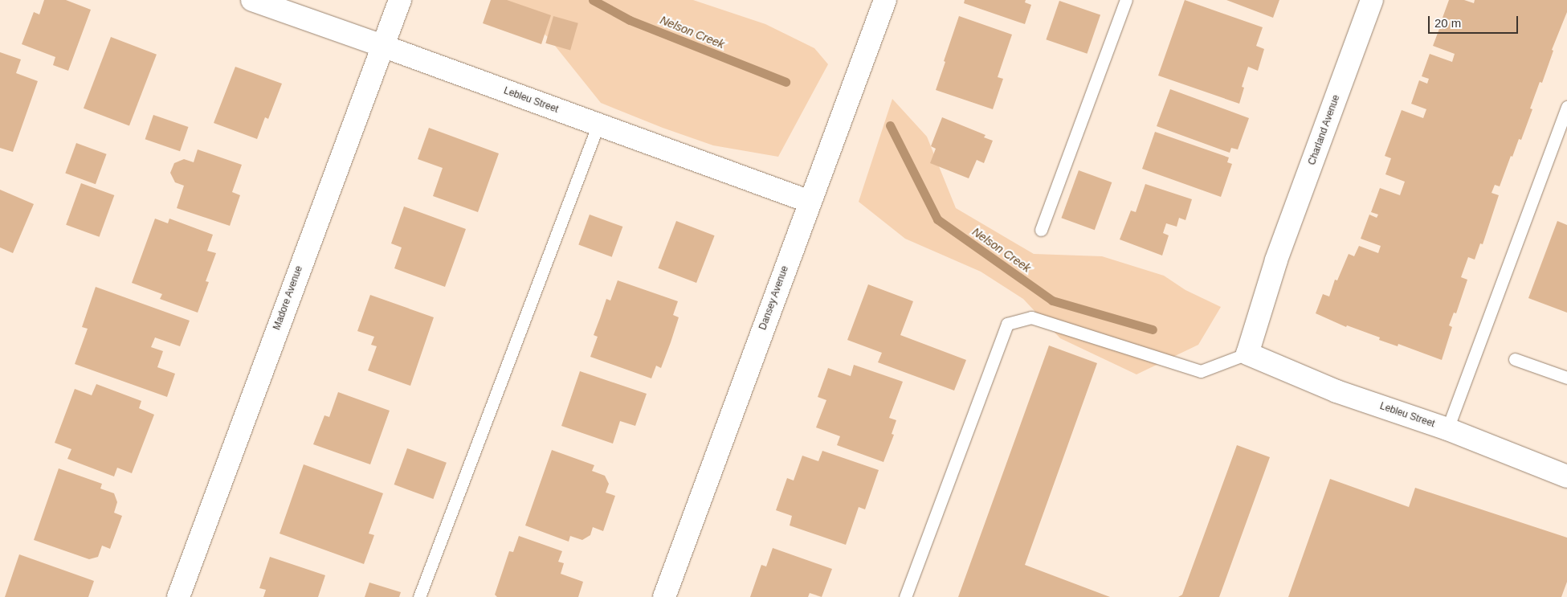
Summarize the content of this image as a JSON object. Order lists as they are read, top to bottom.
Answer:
{
  "streets": {
    "street": [
      "Lebleu Street",
      "Charland Avenue",
      "Madore Avenue",
      "Dansey Avenue"
    ]
  },
  "crossings": [
    ["Lebleu Street", "Charland Avenue"],
    ["Lebleu Street", "Madore Avenue"],
    ["Lebleu Street", "Dansey Avenue"]
  ],
  "water": ["Nelson Creek"],
  "scale_bar": "20 m"
}
